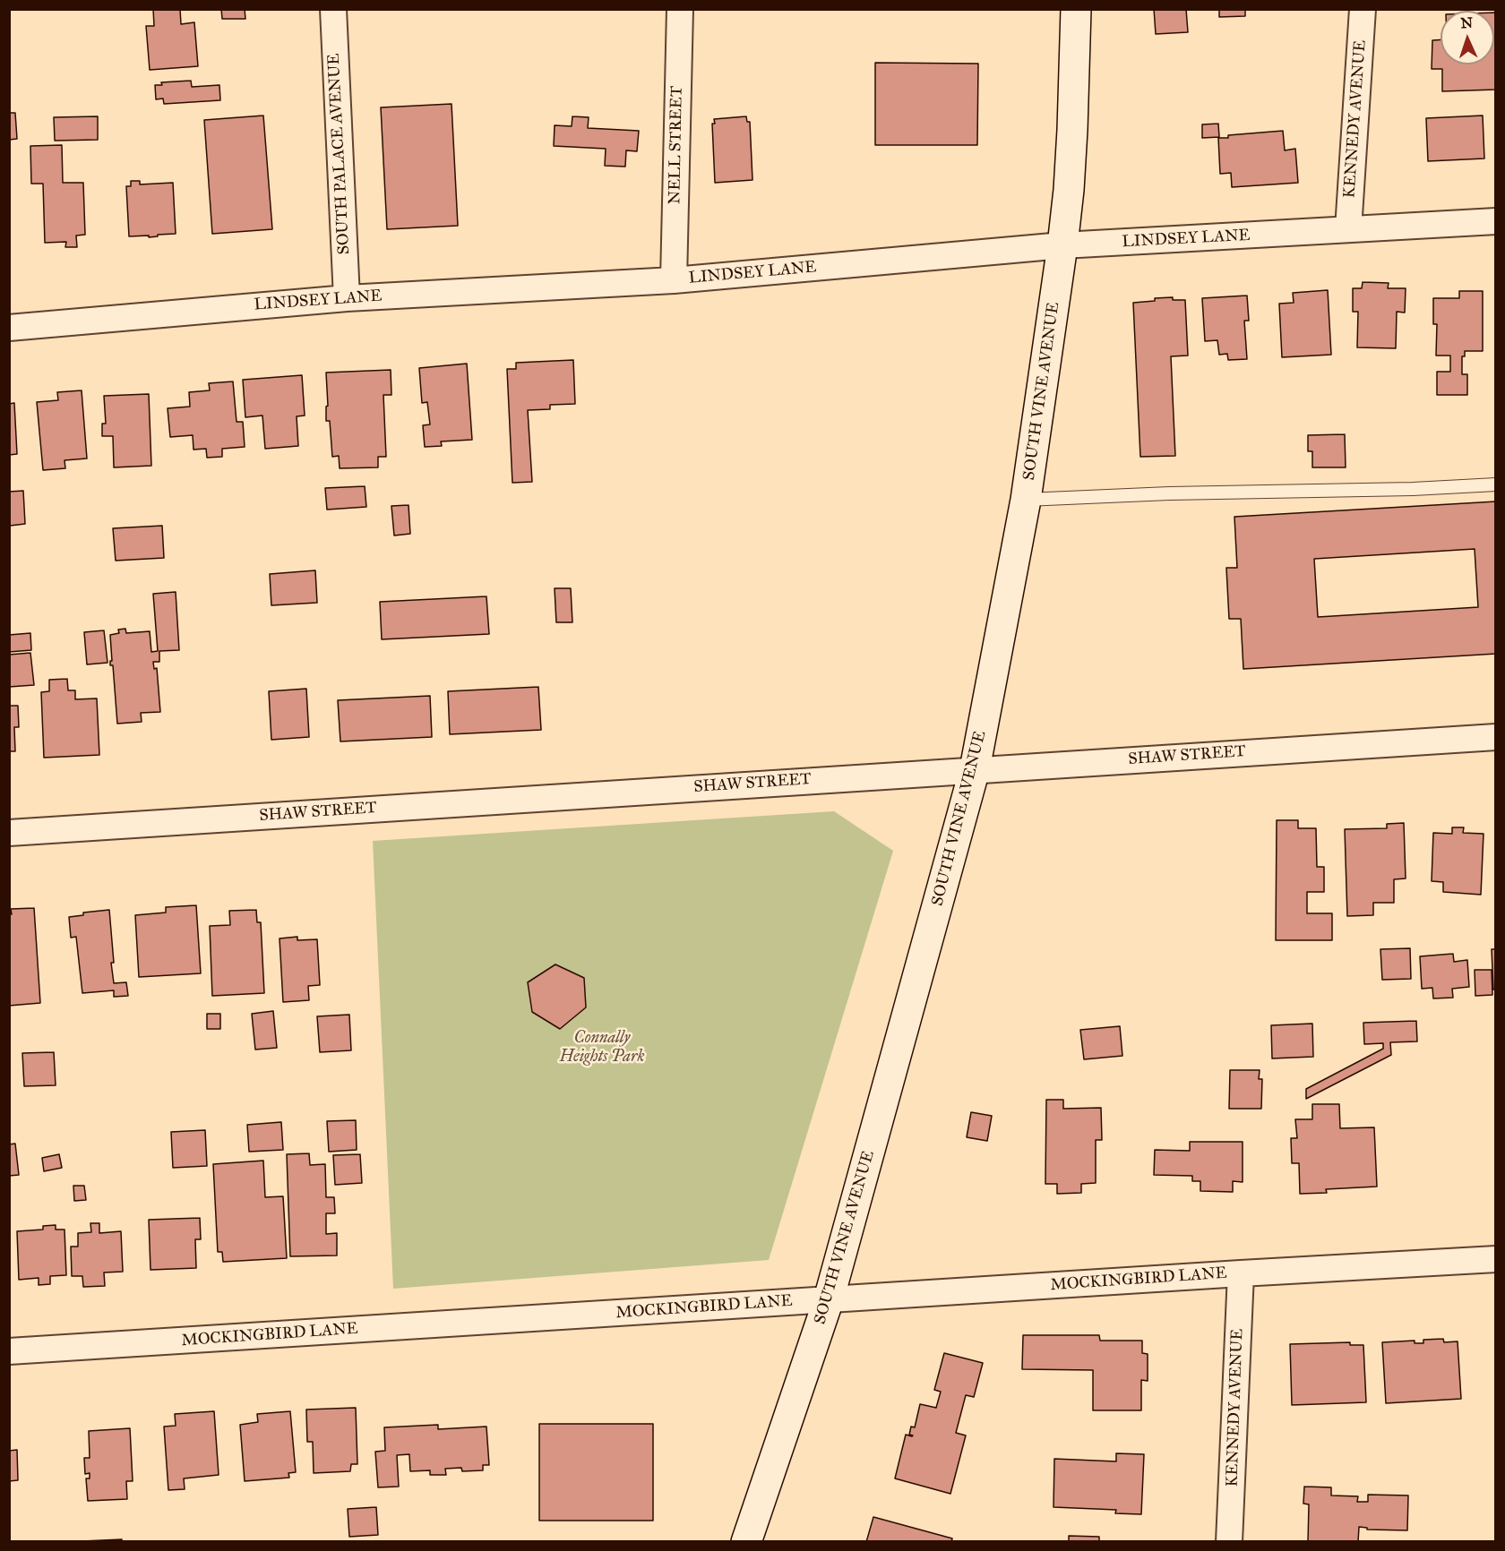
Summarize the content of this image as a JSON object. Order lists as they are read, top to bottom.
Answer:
{
  "streets": {
    "main road": ["SOUTH VINE AVENUE"],
    "street": [
      "KENNEDY AVENUE",
      "NELL STREET",
      "SOUTH PALACE AVENUE",
      "LINDSEY LANE",
      "SHAW STREET",
      "MOCKINGBIRD LANE"
    ]
  },
  "crossings": [
    ["KENNEDY AVENUE", "LINDSEY LANE"],
    ["KENNEDY AVENUE", "MOCKINGBIRD LANE"],
    ["NELL STREET", "LINDSEY LANE"],
    ["SOUTH PALACE AVENUE", "LINDSEY LANE"],
    ["LINDSEY LANE", "SOUTH VINE AVENUE"],
    ["SOUTH VINE AVENUE", "SHAW STREET"],
    ["SOUTH VINE AVENUE", "MOCKINGBIRD LANE"]
  ],
  "parks": ["Connally Heights Park"],
  "north": "top"
}
